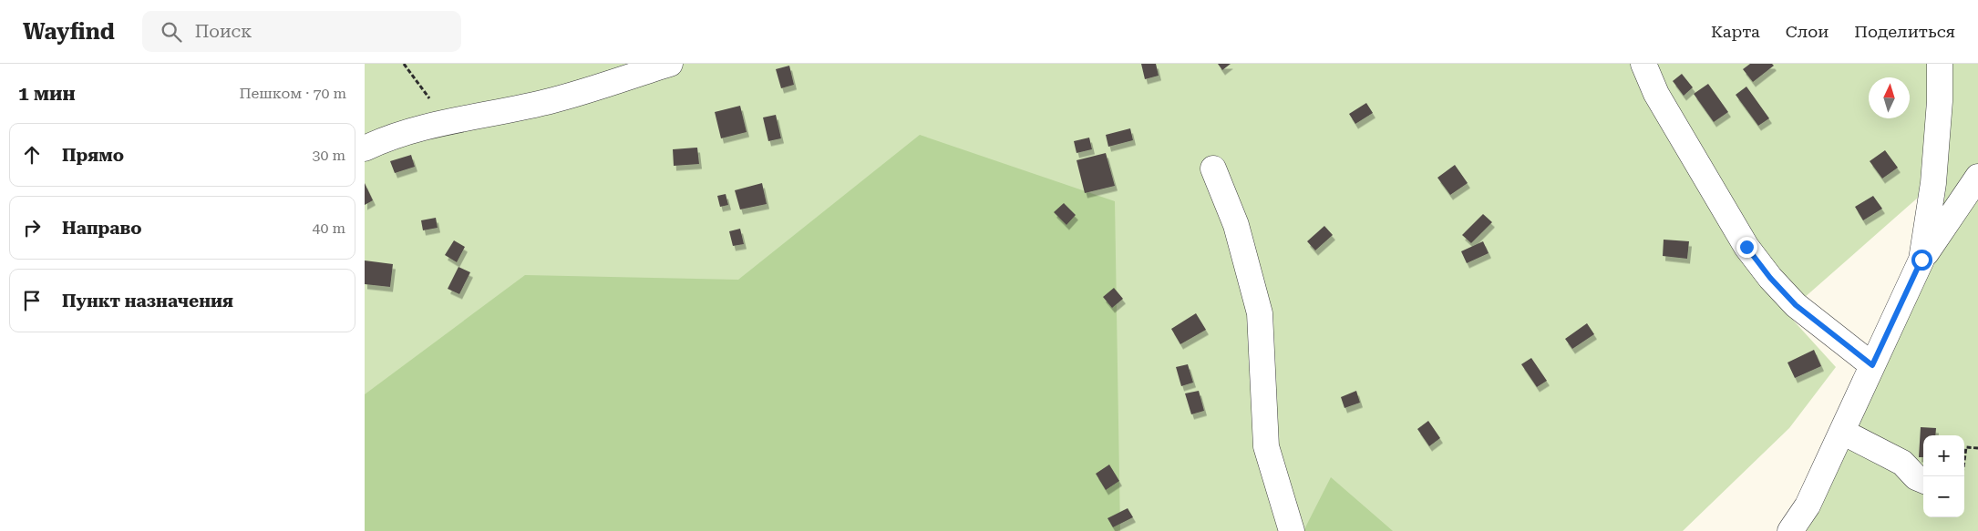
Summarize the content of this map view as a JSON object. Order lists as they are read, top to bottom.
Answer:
{
  "north": "top",
  "page": {
    "header": "Wayfind",
    "search": "Поиск",
    "nav": ["Карта", "Слои", "Поделиться"],
    "heading": ["1 мин", "Пешком · 70 m"],
    "list": [
      ["Прямо", "30 m"],
      ["Направо", "40 m"],
      "Пункт назначения"
    ],
    "map_buttons": ["+", "−"]
  }
}
